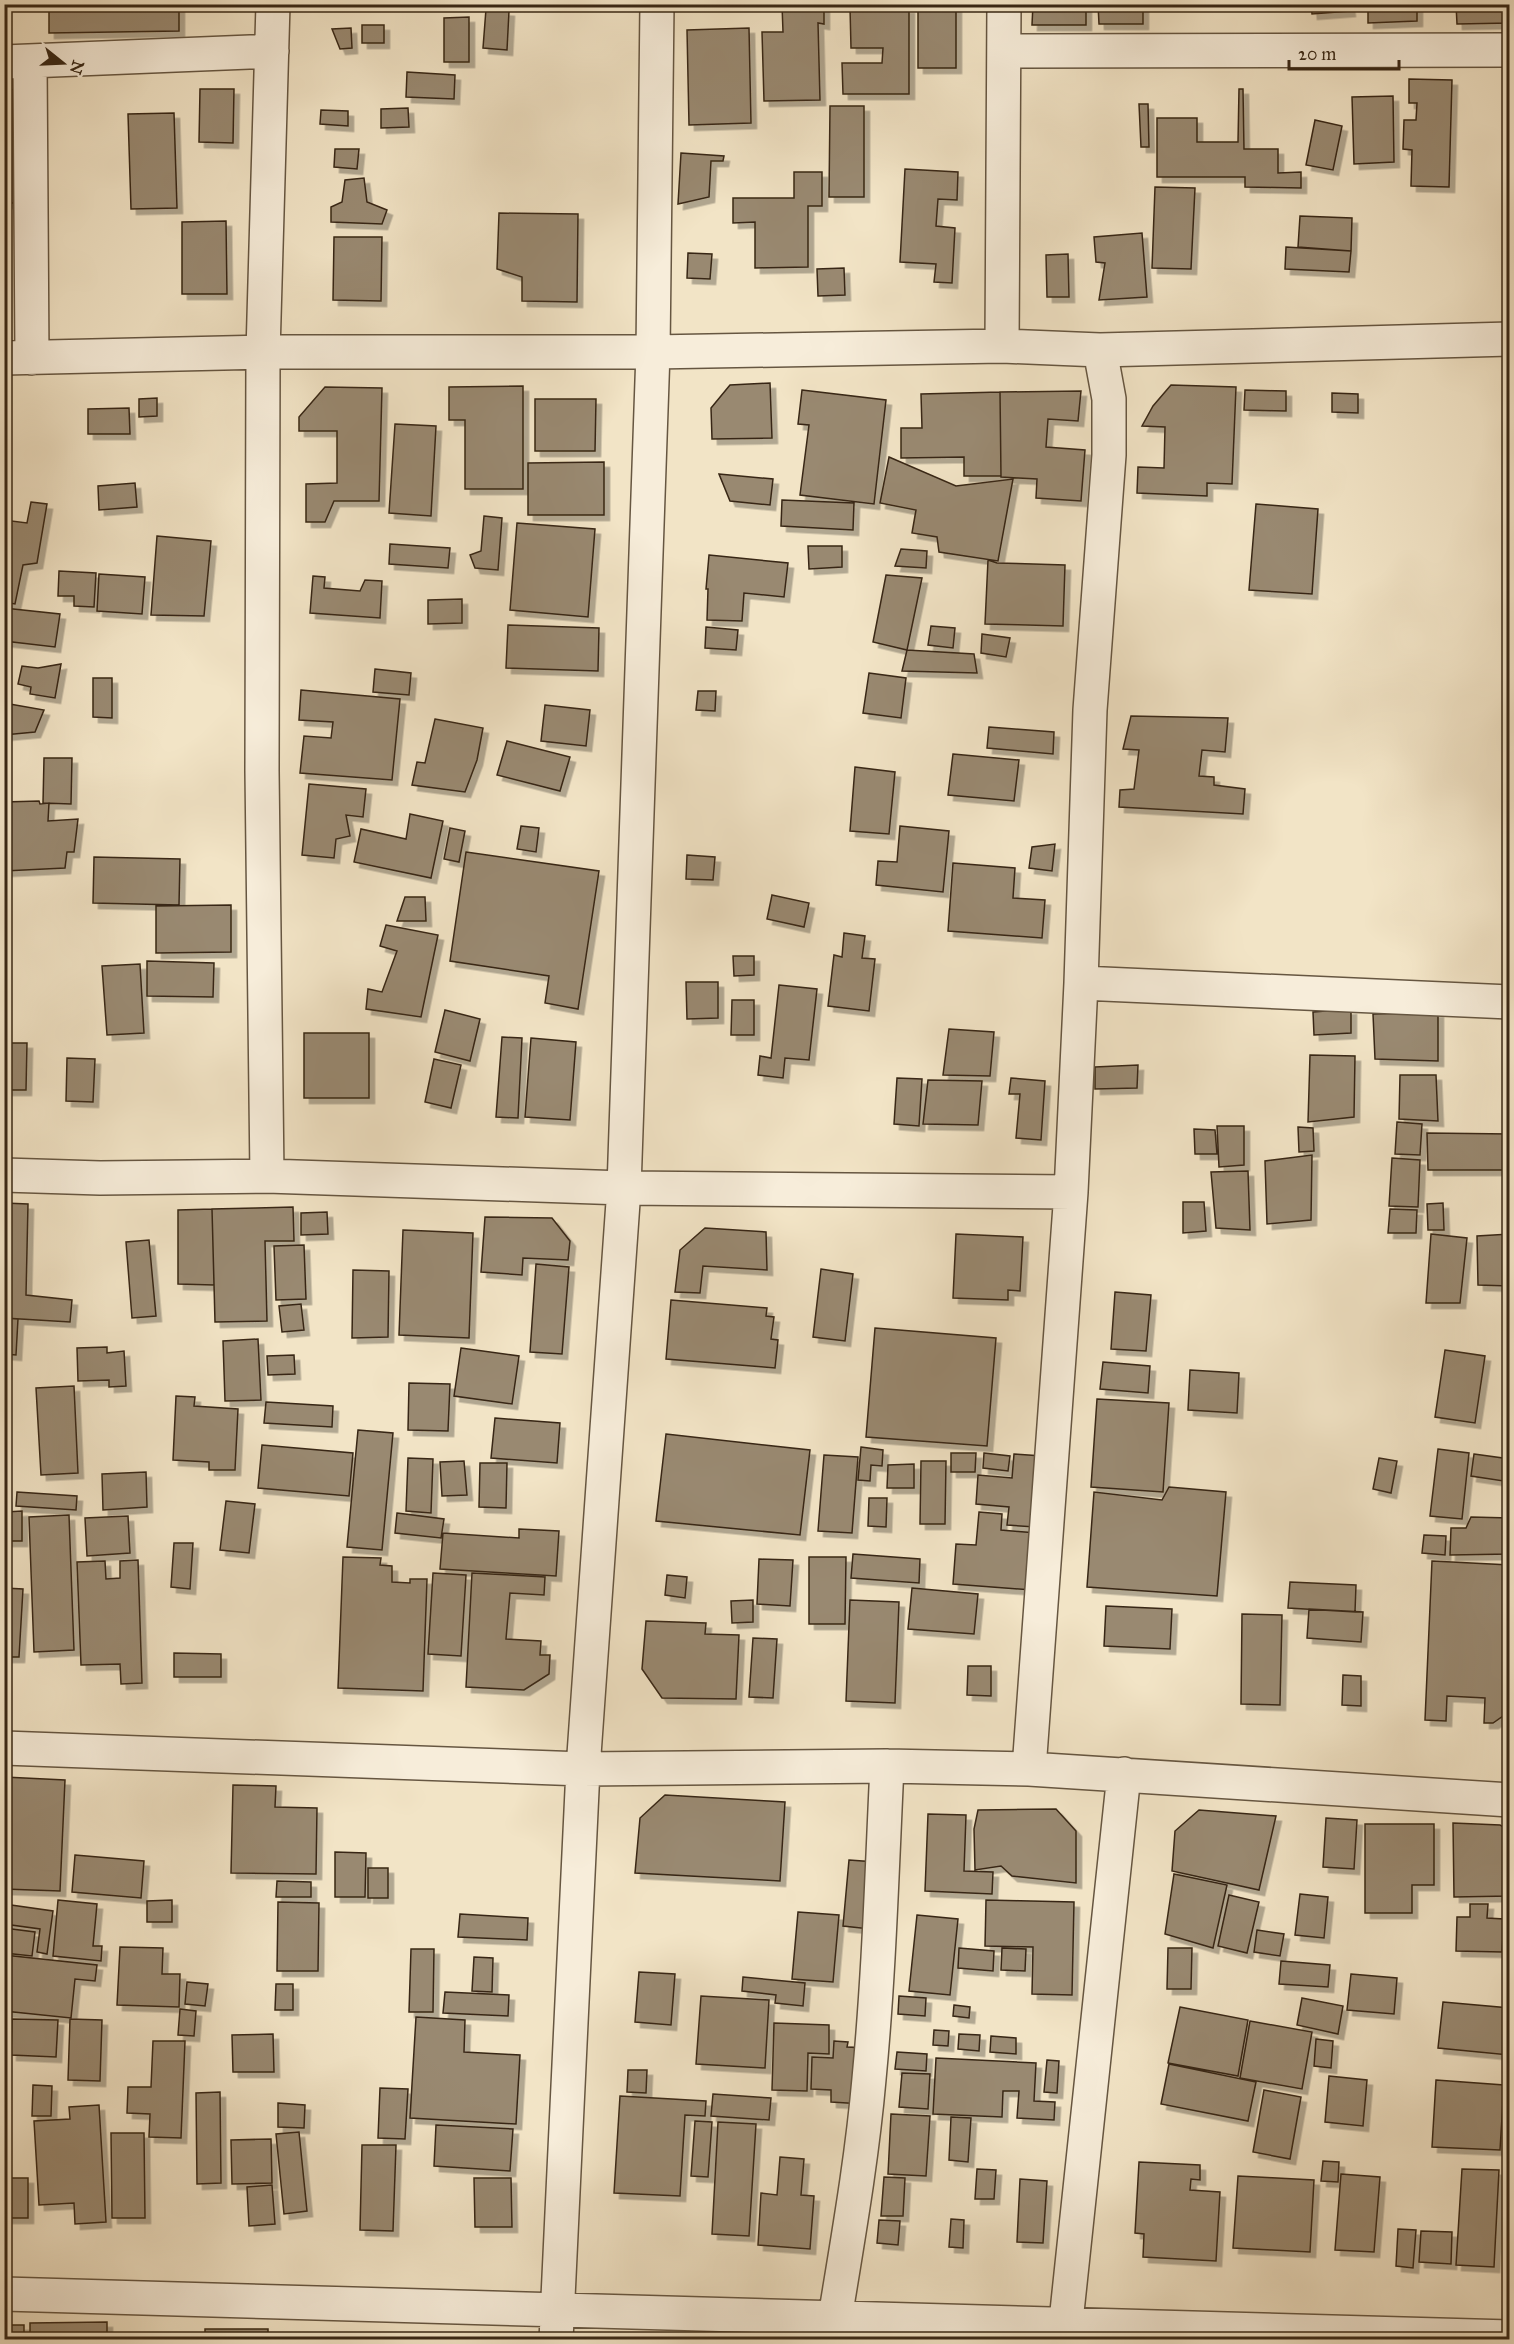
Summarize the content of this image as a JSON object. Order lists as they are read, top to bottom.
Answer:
{
  "scale_bar": "20 m",
  "north": "right"
}
